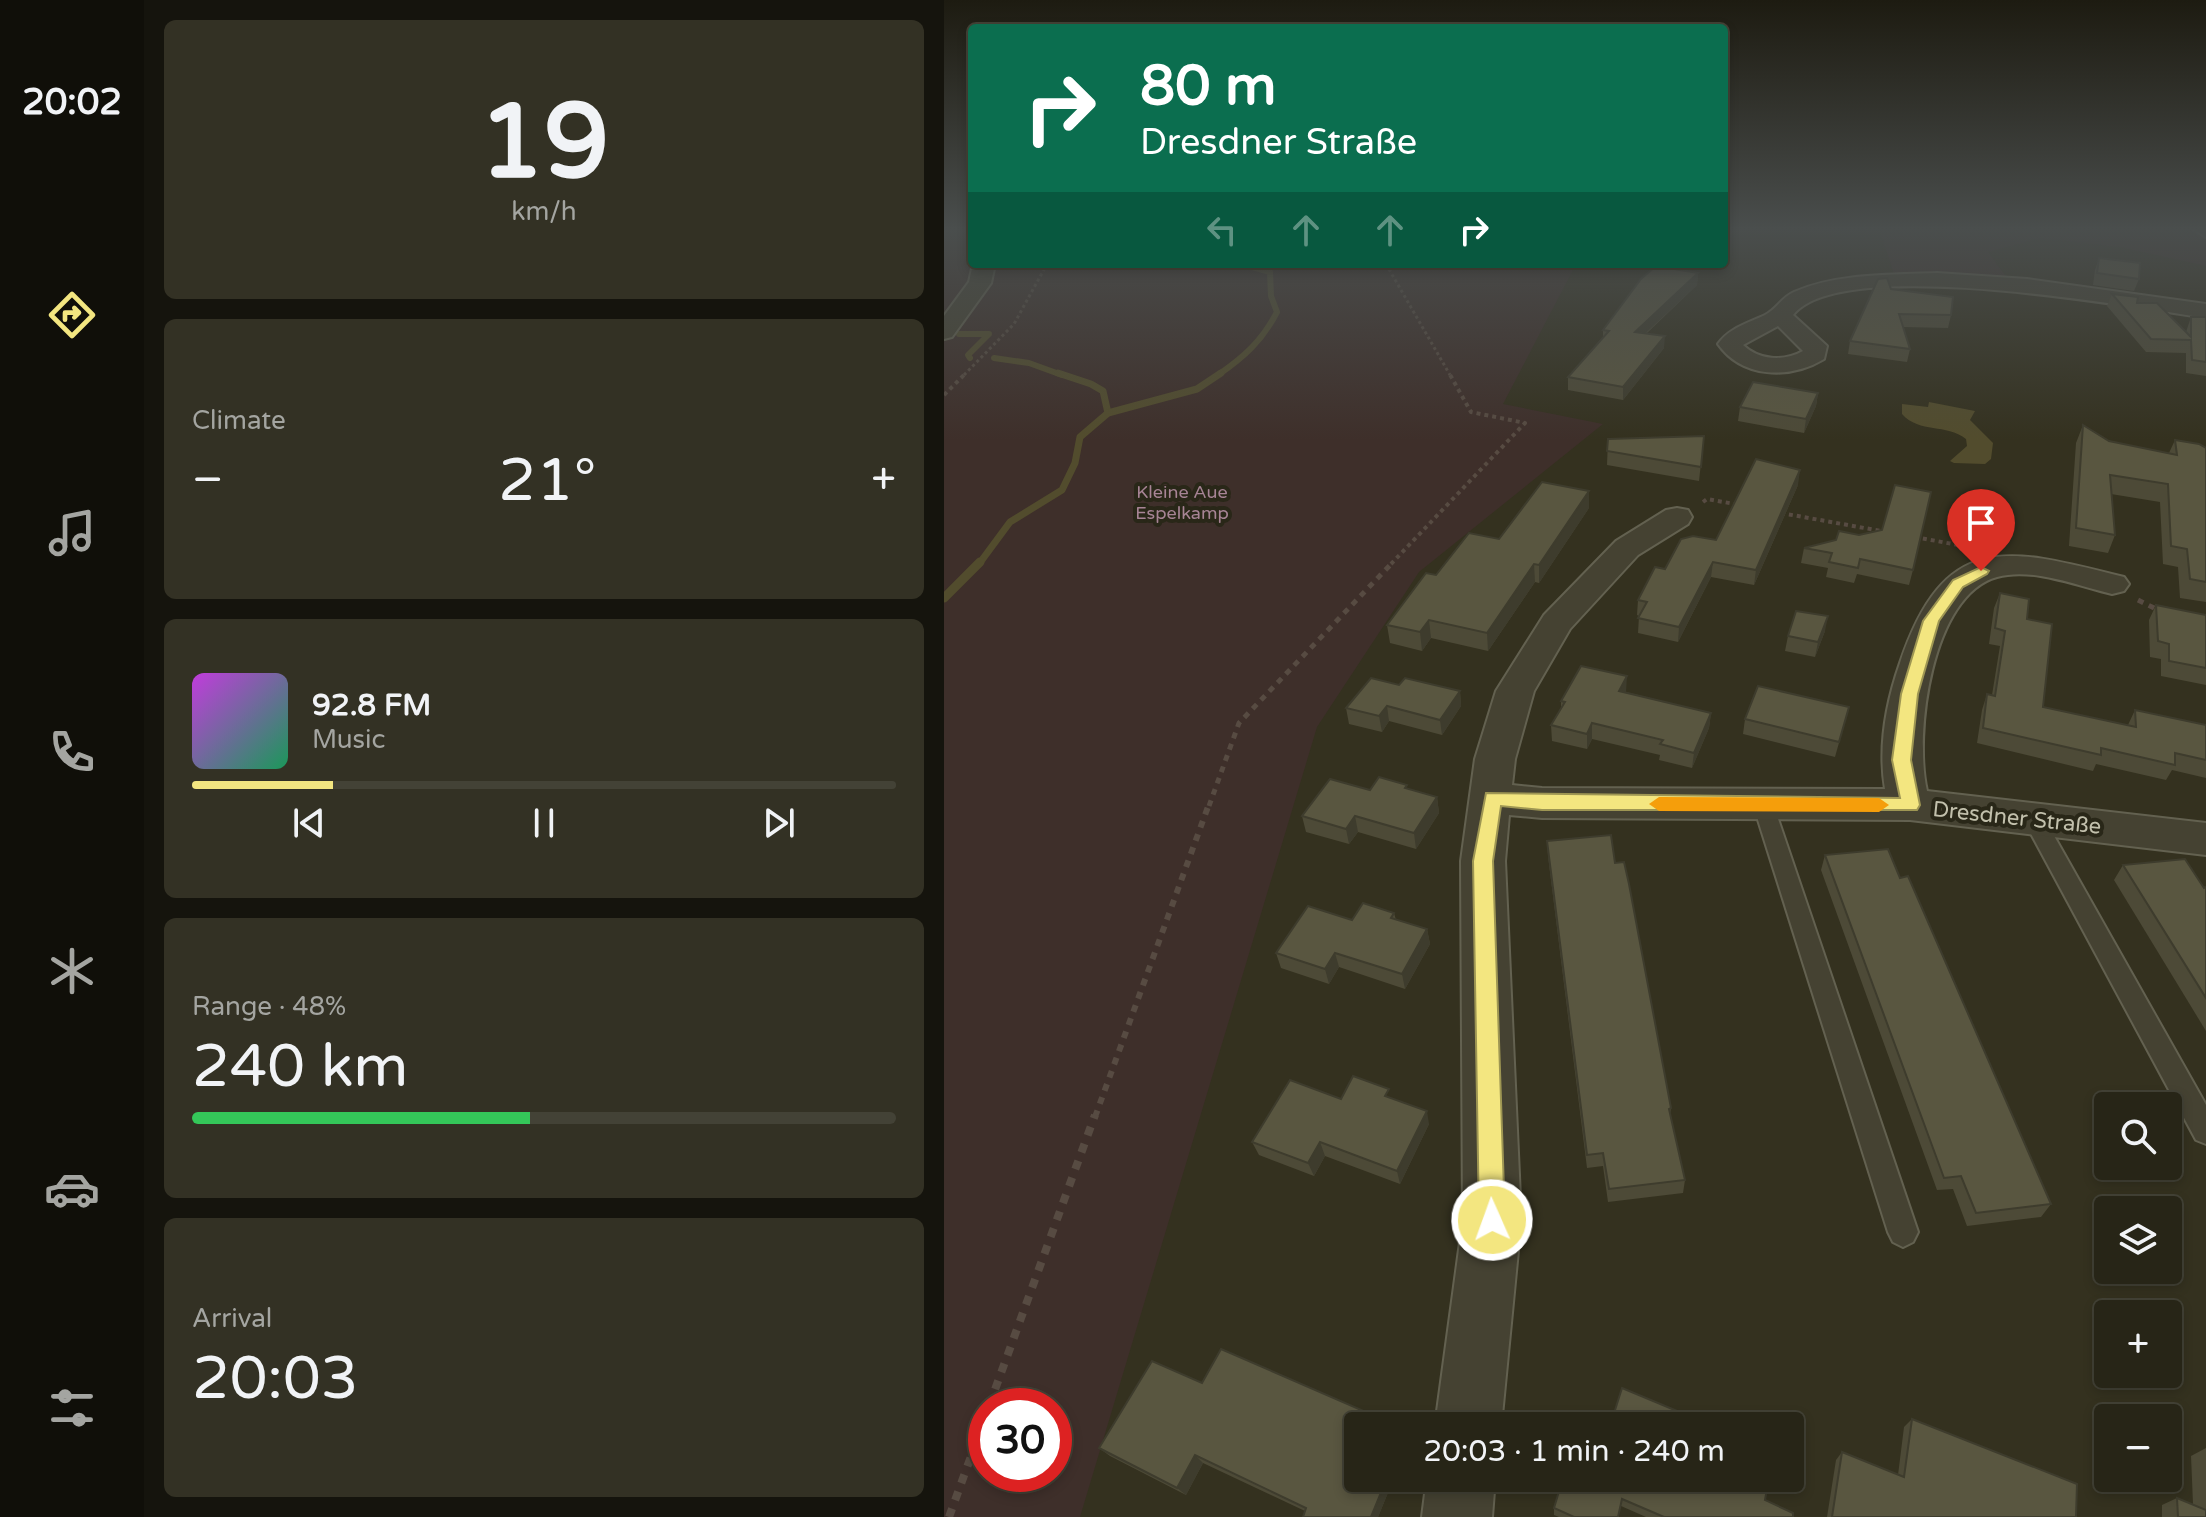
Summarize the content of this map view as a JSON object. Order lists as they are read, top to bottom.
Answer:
{
  "streets": {
    "street": ["Dresdner Straße"]
  },
  "parks": ["Kleine Aue Espelkamp"],
  "page": {
    "tabs": "20:02",
    "tile": [
      ["19", "km/h"],
      "Climate",
      ["Range · 48%", "240 km"],
      ["Arrival", "20:03"]
    ],
    "turn": ["80 m", "Dresdner Straße"],
    "heat": ["−", "21°", "+"],
    "song": ["92.8 FM", "Music"],
    "map_buttons": ["+", "−"],
    "limit": "30",
    "trip": "20:03 · 1 min · 240 m"
  }
}
